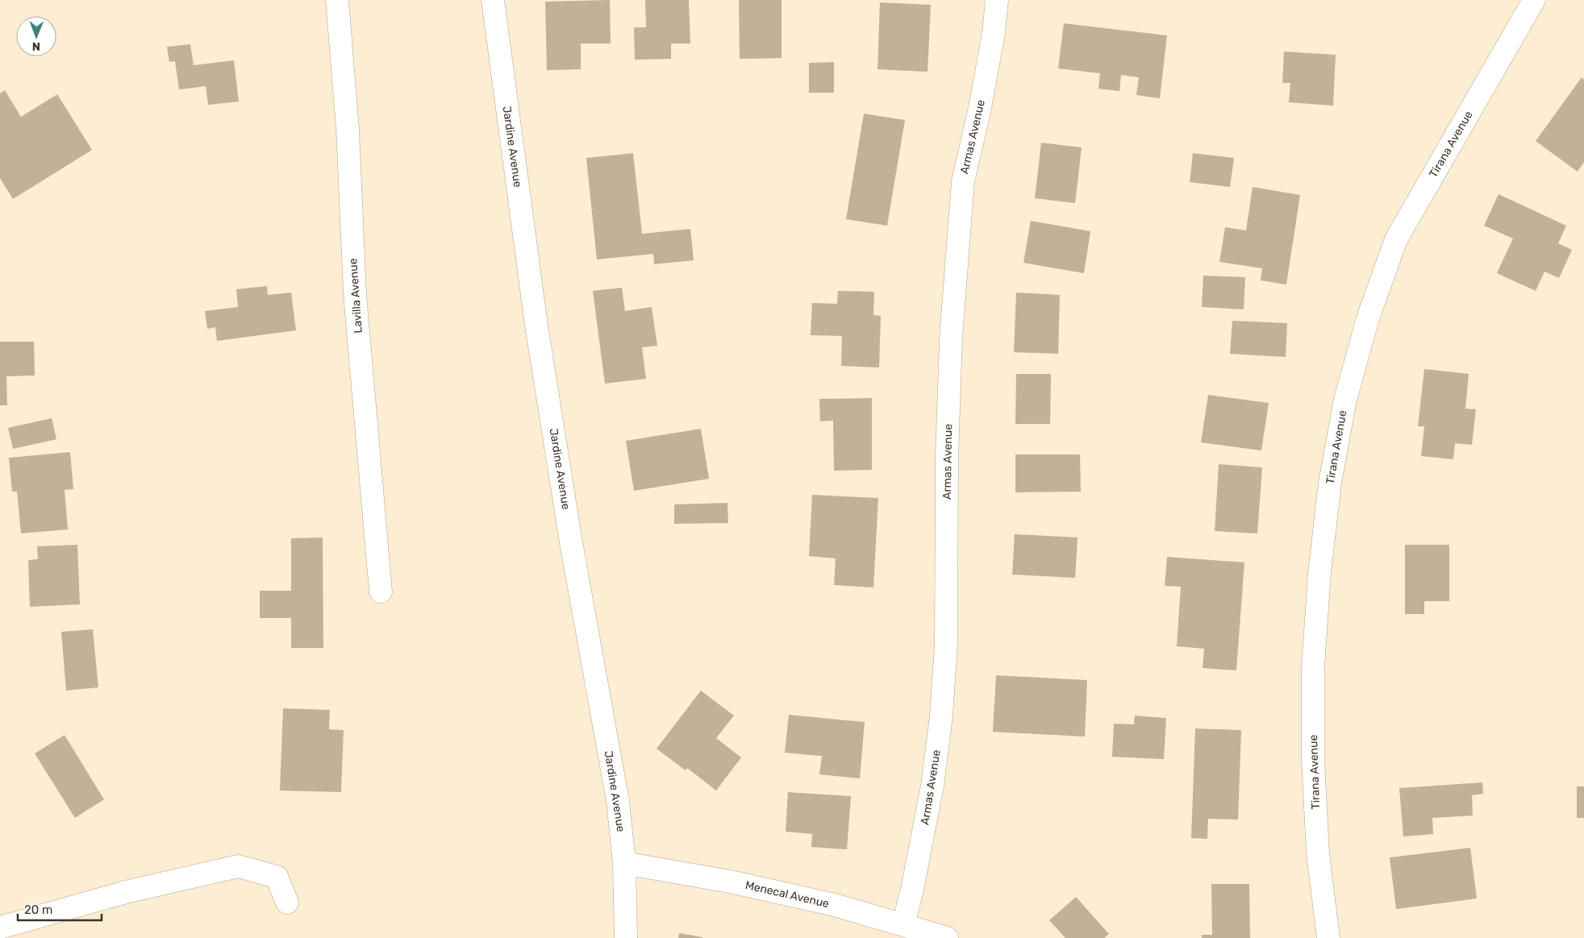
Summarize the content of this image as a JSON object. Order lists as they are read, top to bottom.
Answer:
{
  "streets": {
    "street": [
      "Armas Avenue",
      "Tirana Avenue",
      "Jardine Avenue",
      "Lavilla Avenue",
      "Menecal Avenue"
    ]
  },
  "crossings": [
    ["Armas Avenue", "Menecal Avenue"],
    ["Jardine Avenue", "Menecal Avenue"]
  ],
  "scale_bar": "20 m",
  "north": "bottom"
}
